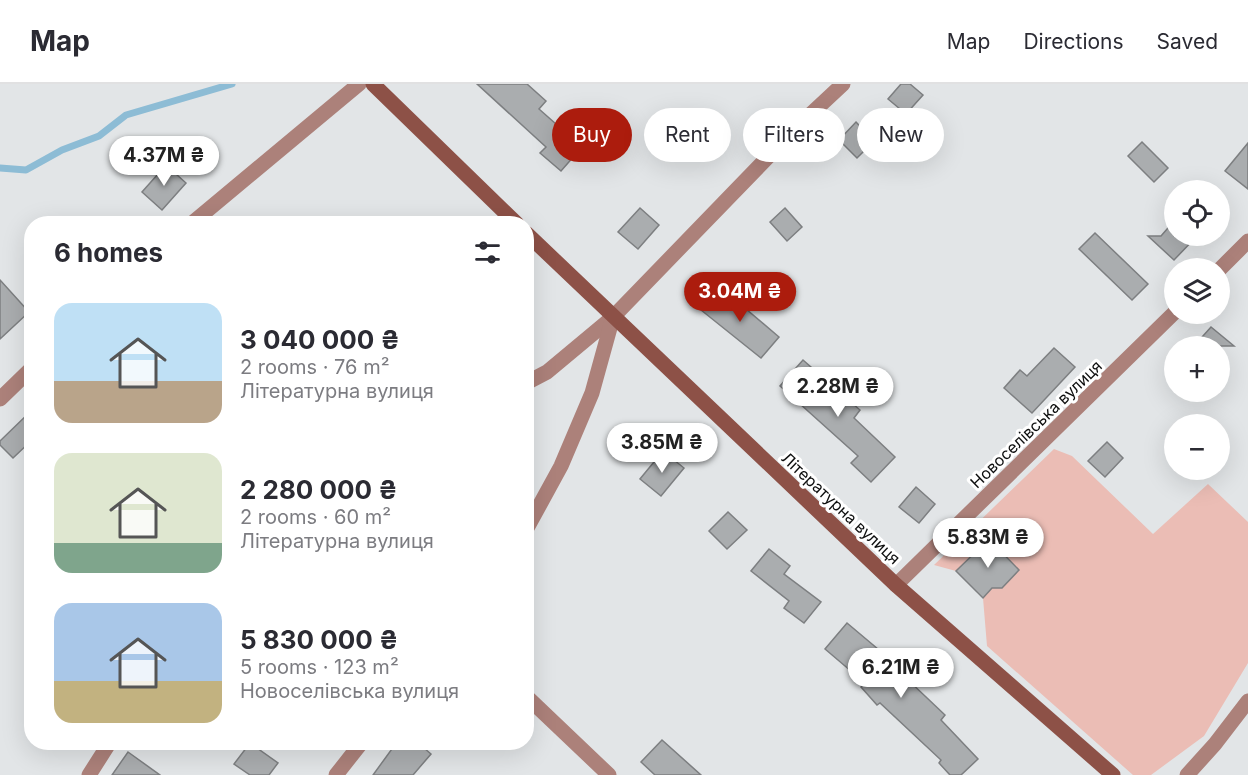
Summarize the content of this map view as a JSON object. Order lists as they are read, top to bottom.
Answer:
{
  "streets": {
    "street": ["Новоселівська вулиця", "Літературна вулиця"]
  },
  "crossings": [
    ["Новоселівська вулиця", "Літературна вулиця"]
  ],
  "page": {
    "header": "Map",
    "nav": ["Map", "Directions", "Saved"],
    "chip": [
      "Buy",
      "Rent",
      "Filters",
      "New"
    ],
    "price": [
      "4.37M ₴",
      "3.04M ₴",
      "2.28M ₴",
      "3.85M ₴",
      "5.83M ₴",
      "6.21M ₴"
    ],
    "map_buttons": ["+", "−"],
    "heading": "6 homes",
    "list": [
      {
        "name": "3 040 000 ₴",
        "note": "2 rooms · 76 m² · Літературна вулиця"
      },
      {
        "name": "2 280 000 ₴",
        "note": "2 rooms · 60 m² · Літературна вулиця"
      },
      {
        "name": "5 830 000 ₴",
        "note": "5 rooms · 123 m² · Новоселівська вулиця"
      }
    ]
  }
}
